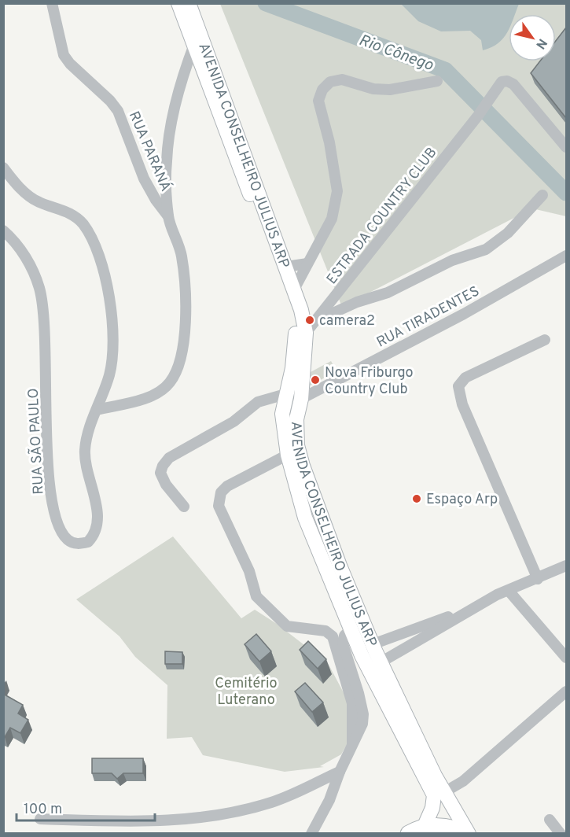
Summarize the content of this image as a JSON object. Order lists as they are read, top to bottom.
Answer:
{
  "streets": {
    "main road": ["AVENIDA CONSELHEIRO JULIUS ARP"],
    "street": [
      "RUA PARANÁ",
      "ESTRADA COUNTRY CLUB",
      "RUA TIRADENTES",
      "RUA SÃO PAULO"
    ]
  },
  "crossings": [
    ["AVENIDA CONSELHEIRO JULIUS ARP", "ESTRADA COUNTRY CLUB"],
    ["AVENIDA CONSELHEIRO JULIUS ARP", "RUA TIRADENTES"]
  ],
  "water": ["Rio Cônego"],
  "parks": ["Cemitério Luterano"],
  "places": ["camera2", "Nova Friburgo Country Club", "Espaço Arp"],
  "scale_bar": "100 m",
  "north": "bottom right"
}
